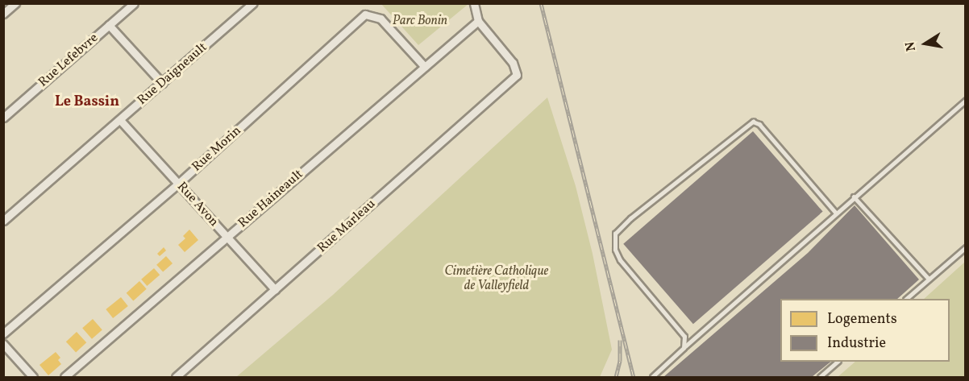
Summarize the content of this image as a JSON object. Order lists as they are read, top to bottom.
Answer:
{
  "streets": {
    "street": [
      "Rue Lefebvre",
      "Rue Daigneault",
      "Rue Morin",
      "Rue Haineault",
      "Rue Avon",
      "Rue Marleau"
    ]
  },
  "crossings": [
    ["Rue Daigneault", "Rue Avon"],
    ["Rue Morin", "Rue Haineault"],
    ["Rue Morin", "Rue Avon"],
    ["Rue Haineault", "Rue Avon"],
    ["Rue Haineault", "Rue Marleau"],
    ["Rue Avon", "Rue Marleau"]
  ],
  "districts": ["Le Bassin"],
  "parks": ["Parc Bonin", "Cimetière Catholique de Valleyfield"],
  "legend": ["Logements", "Industrie"],
  "north": "left"
}
